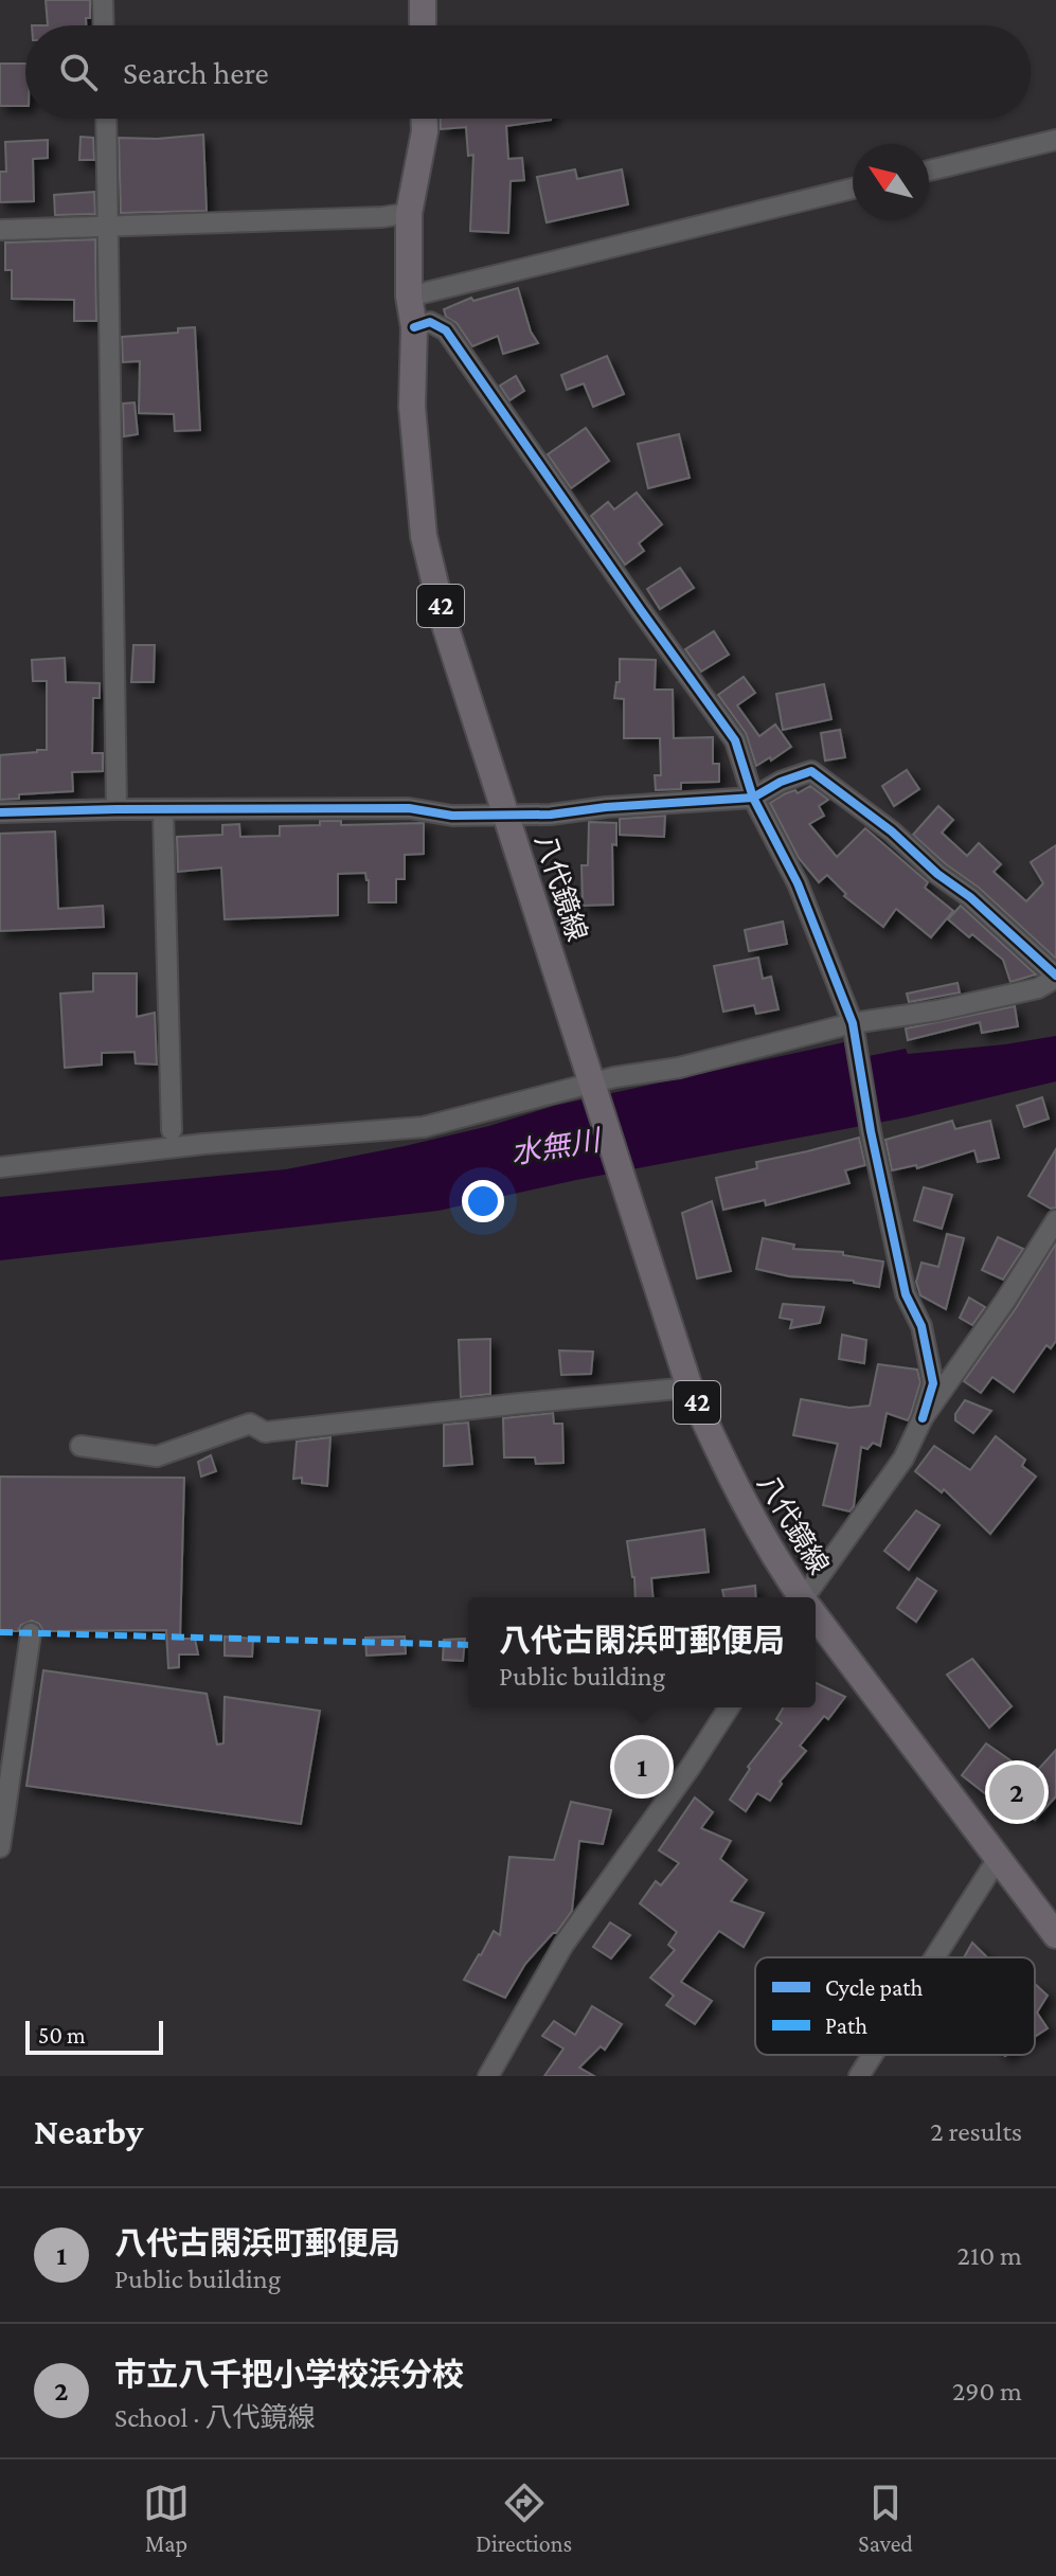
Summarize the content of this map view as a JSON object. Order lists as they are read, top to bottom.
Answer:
{
  "streets": {
    "main road": ["42", "八代鏡線"]
  },
  "water": ["水無川"],
  "legend": ["Cycle path", "Path"],
  "scale_bar": "50 m",
  "north": "top left",
  "page": {
    "search": "Search here",
    "popup": ["八代古閑浜町郵便局", "Public building"],
    "pins": ["1", "2"],
    "scale": "50 m",
    "heading": ["Nearby", "2 results"],
    "list": [
      {
        "mark": "1",
        "name": "八代古閑浜町郵便局",
        "note": "Public building",
        "value": "210 m"
      },
      {
        "mark": "2",
        "name": "市立八千把小学校浜分校",
        "note": "School · 八代鏡線",
        "value": "290 m"
      }
    ],
    "nav": ["Map", "Directions", "Saved"]
  }
}
